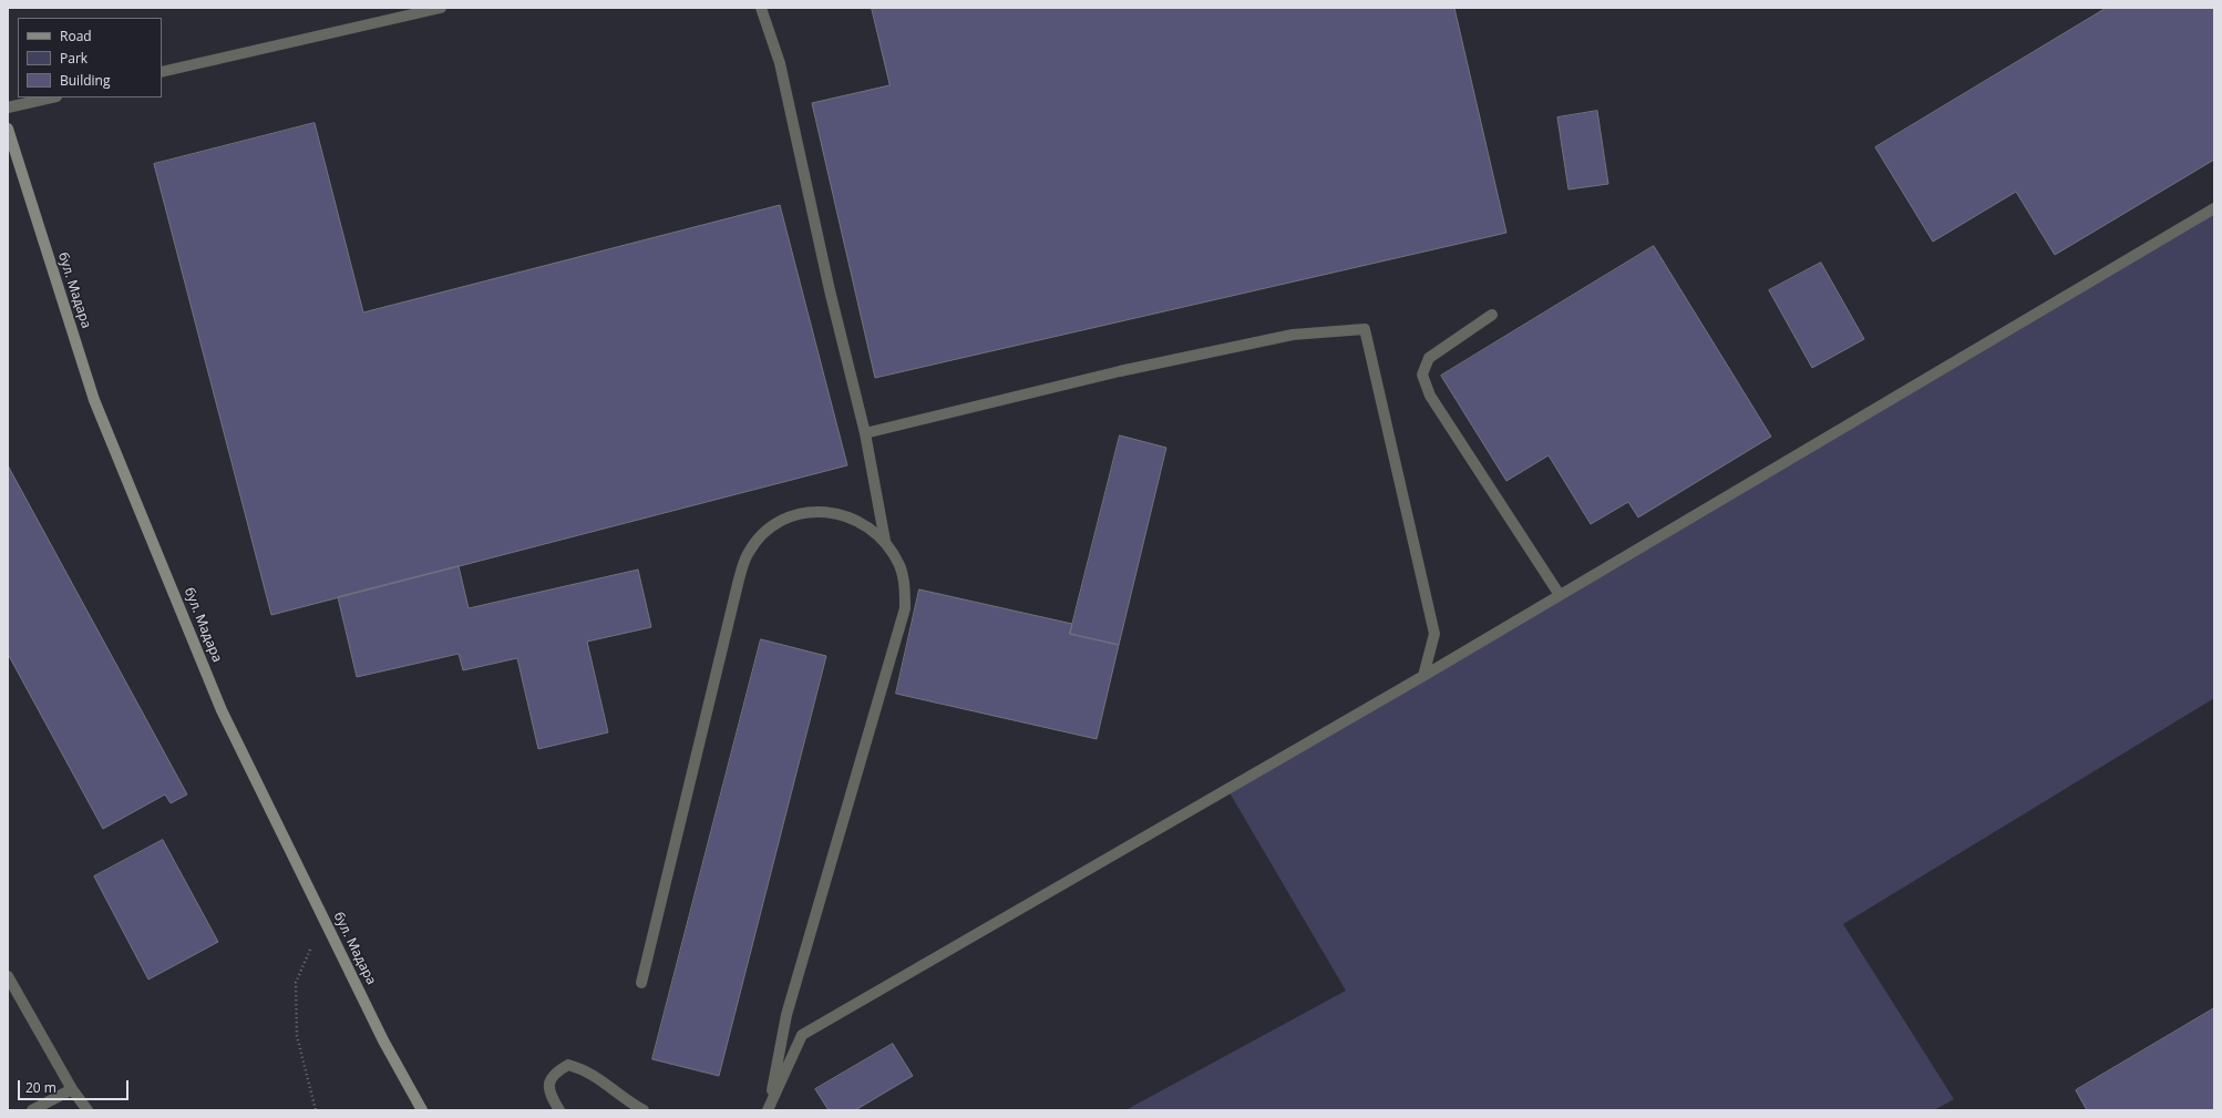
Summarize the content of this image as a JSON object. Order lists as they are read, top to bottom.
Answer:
{
  "streets": {
    "main road": ["бул. Мадара"]
  },
  "legend": ["Road", "Park", "Building"],
  "scale_bar": "20 m"
}
